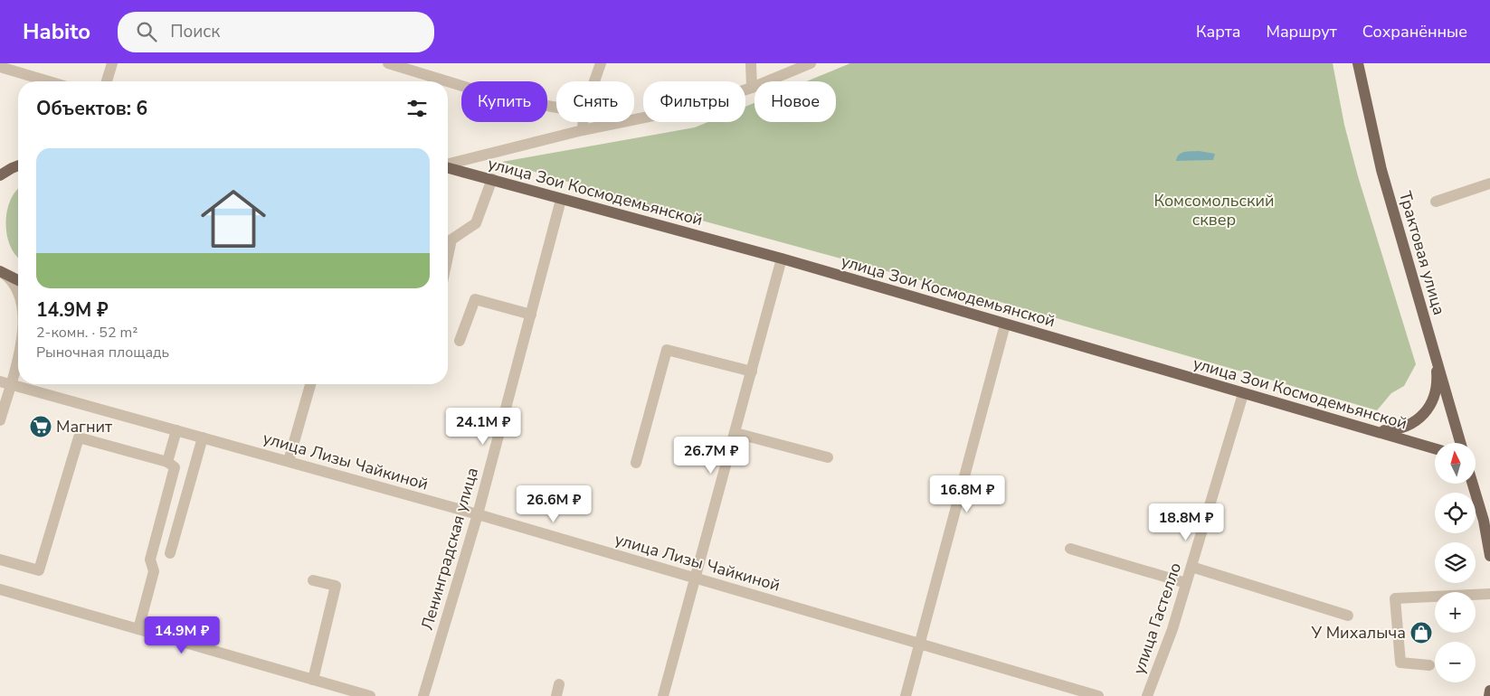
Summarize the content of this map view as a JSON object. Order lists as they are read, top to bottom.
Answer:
{
  "streets": {
    "main road": ["улица Зои Космодемьянской", "Трактовая улица"],
    "street": ["улица Лизы Чайкиной", "Ленинградская улица", "улица Гастелло"]
  },
  "crossings": [
    ["улица Зои Космодемьянской", "Ленинградская улица"],
    ["улица Зои Космодемьянской", "улица Гастелло"],
    ["улица Лизы Чайкиной", "Ленинградская улица"]
  ],
  "parks": ["Комсомольский сквер"],
  "places": {
    "supermarket": ["Магнит"],
    "shop": ["У Михалыча"]
  },
  "north": "top",
  "page": {
    "header": "Habito",
    "search": "Поиск",
    "nav": ["Карта", "Маршрут", "Сохранённые"],
    "chip": [
      "Купить",
      "Снять",
      "Фильтры",
      "Новое"
    ],
    "heading": "Объектов: 6",
    "list": [
      {
        "name": "14.9M ₽",
        "note": "2-комн. · 52 m² · Рыночная площадь"
      }
    ],
    "price": [
      "24.1M ₽",
      "26.7M ₽",
      "16.8M ₽",
      "26.6M ₽",
      "18.8M ₽",
      "14.9M ₽"
    ],
    "map_buttons": ["+", "−"]
  }
}
